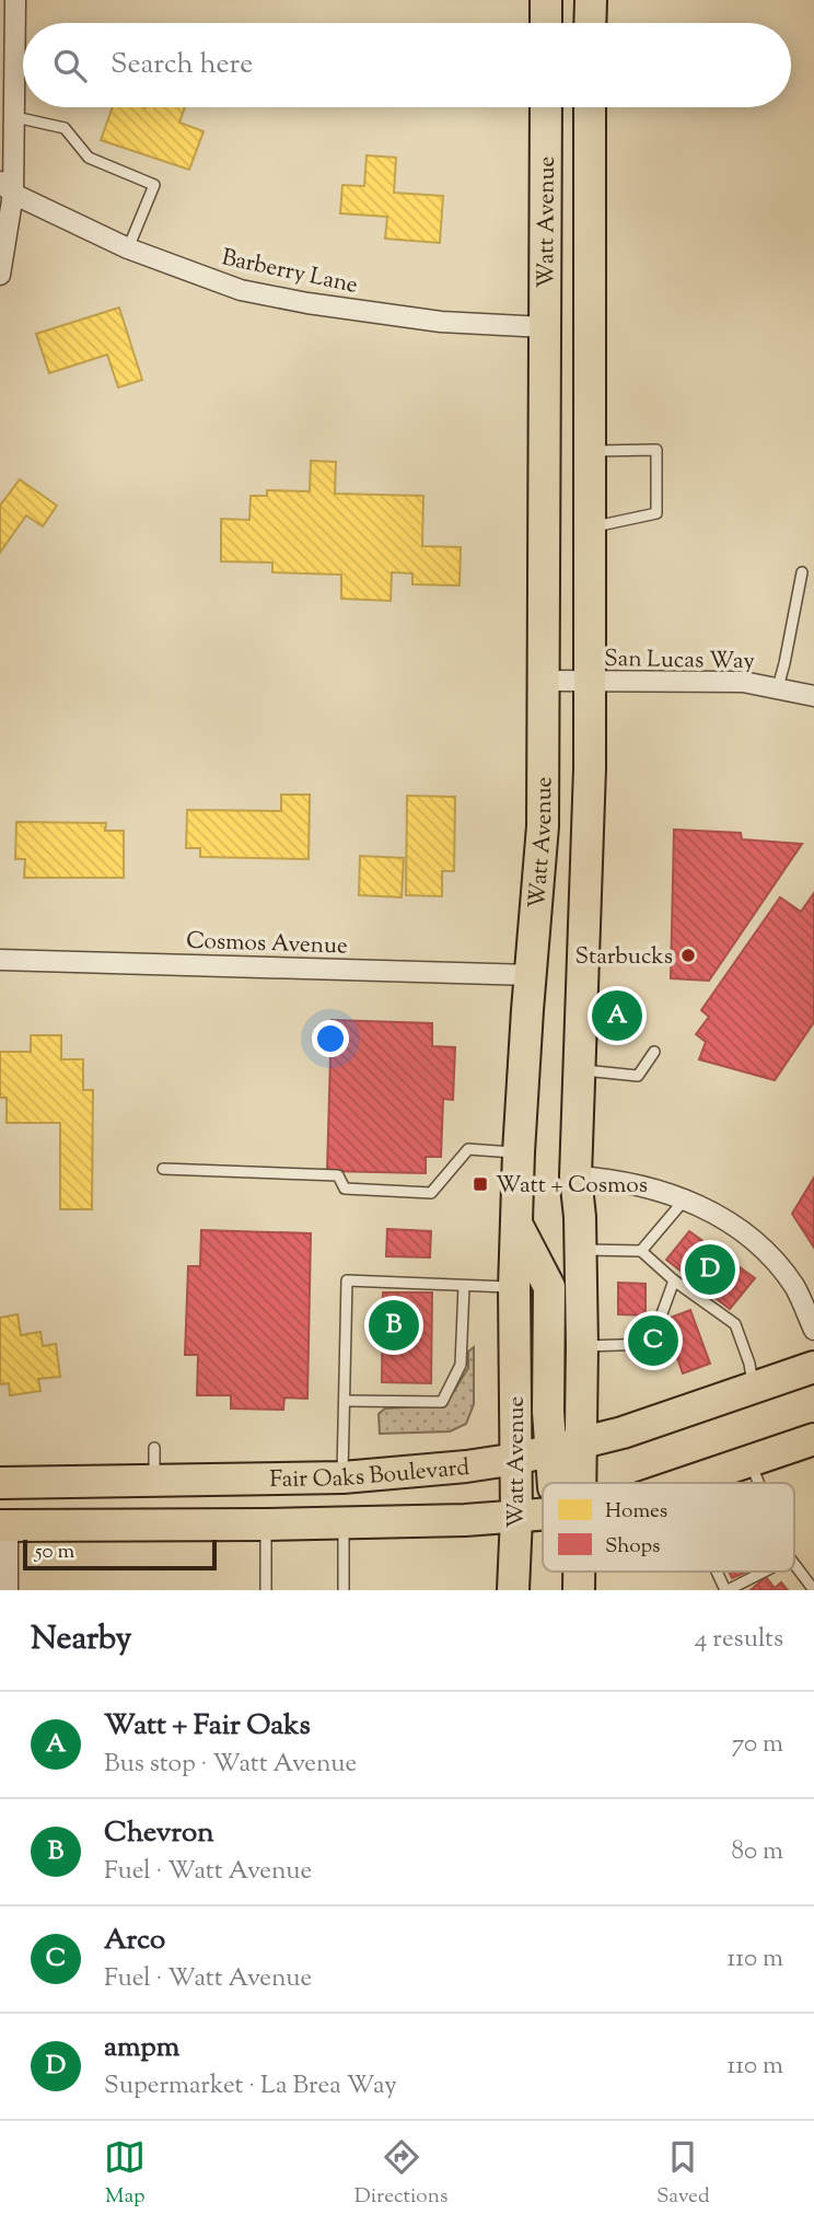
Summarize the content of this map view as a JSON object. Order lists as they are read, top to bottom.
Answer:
{
  "streets": {
    "main road": ["Watt Avenue", "Fair Oaks Boulevard"],
    "street": ["Barberry Lane", "San Lucas Way", "Cosmos Avenue"]
  },
  "crossings": [
    ["Watt Avenue", "Barberry Lane"],
    ["Watt Avenue", "San Lucas Way"],
    ["Watt Avenue", "Cosmos Avenue"],
    ["Watt Avenue", "Fair Oaks Boulevard"]
  ],
  "places": {
    "other": ["Starbucks"],
    "transit": ["Watt + Cosmos"]
  },
  "legend": ["Homes", "Shops"],
  "scale_bar": "50 m",
  "page": {
    "search": "Search here",
    "pins": [
      "A",
      "D",
      "B",
      "C"
    ],
    "scale": "50 m",
    "heading": ["Nearby", "4 results"],
    "list": [
      {
        "mark": "A",
        "name": "Watt + Fair Oaks",
        "note": "Bus stop · Watt Avenue",
        "value": "70 m"
      },
      {
        "mark": "B",
        "name": "Chevron",
        "note": "Fuel · Watt Avenue",
        "value": "80 m"
      },
      {
        "mark": "C",
        "name": "Arco",
        "note": "Fuel · Watt Avenue",
        "value": "110 m"
      },
      {
        "mark": "D",
        "name": "ampm",
        "note": "Supermarket · La Brea Way",
        "value": "110 m"
      }
    ],
    "nav": ["Map", "Directions", "Saved"]
  }
}
